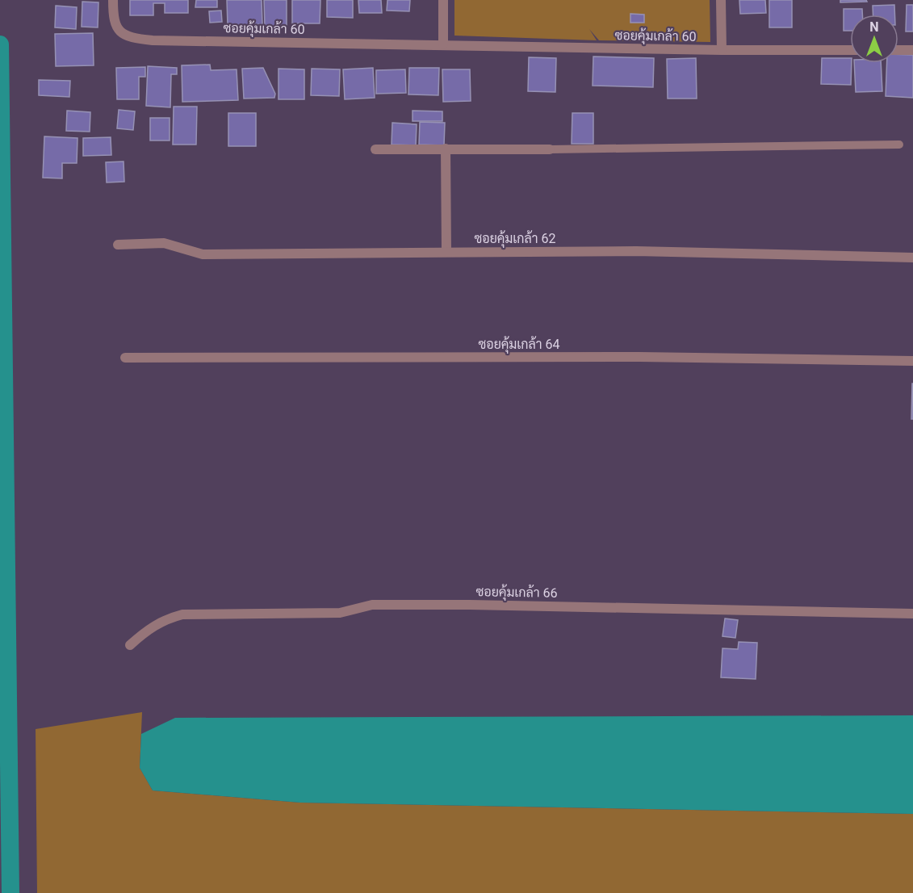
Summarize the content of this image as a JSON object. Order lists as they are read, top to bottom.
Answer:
{
  "streets": {
    "street": [
      "ซอยคุ้มเกล้า 60",
      "ซอยคุ้มเกล้า 62",
      "ซอยคุ้มเกล้า 64",
      "ซอยคุ้มเกล้า 66"
    ]
  },
  "north": "top"
}
